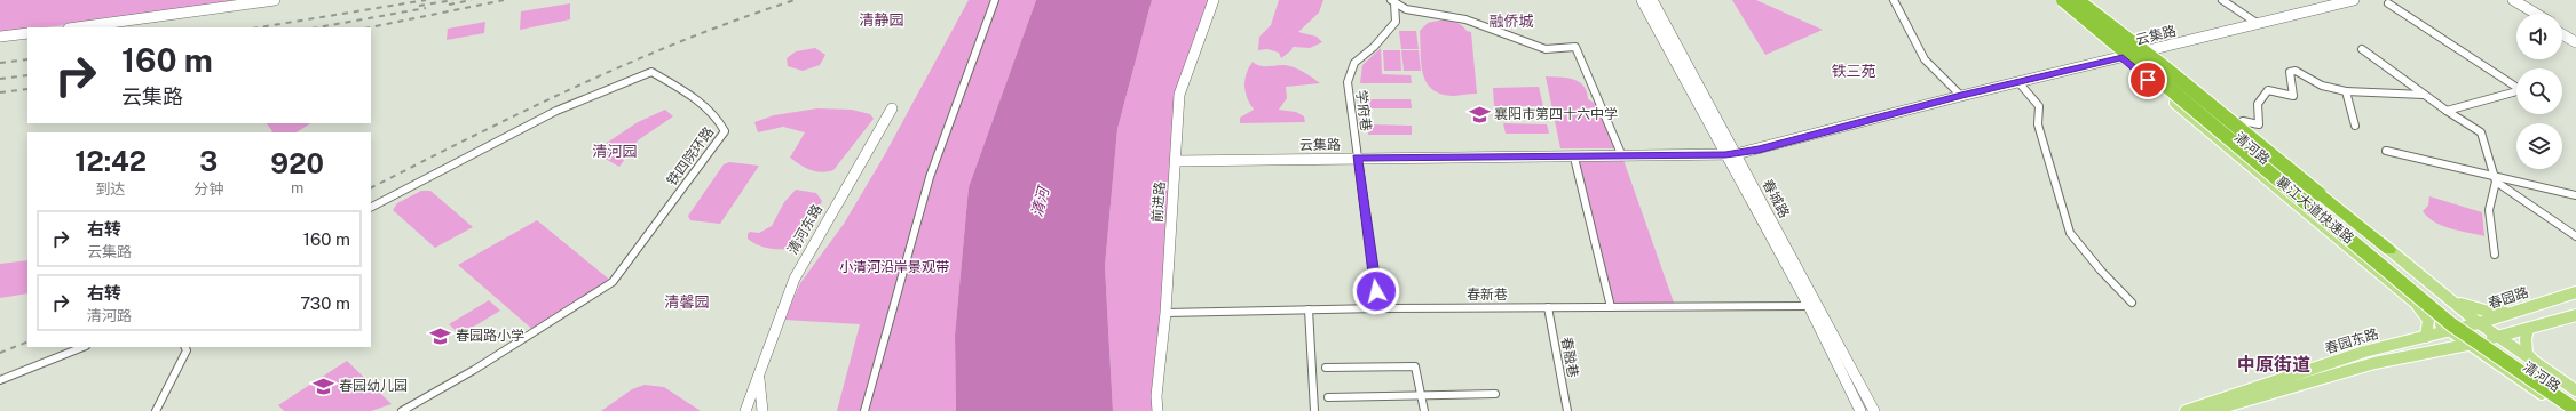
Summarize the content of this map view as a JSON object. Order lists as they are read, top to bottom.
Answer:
{
  "streets": {
    "highway": ["襄江大道快速路"],
    "main road": ["清河路", "春园路", "春园东路"],
    "street": [
      "云集路",
      "学府巷",
      "铁四院环路",
      "春城路",
      "前进路",
      "清河东路",
      "春新巷",
      "春融巷"
    ]
  },
  "crossings": [
    ["云集路", "学府巷"],
    ["云集路", "清河路"],
    ["云集路", "春城路"],
    ["云集路", "前进路"],
    ["学府巷", "春新巷"],
    ["清河路", "襄江大道快速路"],
    ["清河路", "春园路"],
    ["清河路", "春园东路"],
    ["春城路", "春新巷"],
    ["前进路", "春新巷"],
    ["春新巷", "春融巷"],
    ["春园路", "春园东路"]
  ],
  "districts": [
    "清静园",
    "融侨城",
    "铁三苑",
    "清河园",
    "清馨园",
    "中原街道"
  ],
  "water": ["清河"],
  "parks": ["小清河沿岸景观带"],
  "places": {
    "school or university": ["襄阳市第四十六中学", "春园路小学", "春园幼儿园"]
  },
  "page": {
    "turn": ["160 m", "云集路"],
    "eta": [
      "12:42",
      "到达",
      "3",
      "分钟",
      "920",
      "m"
    ],
    "list": [
      {
        "name": "右转",
        "note": "云集路",
        "value": "160 m"
      },
      {
        "name": "右转",
        "note": "清河路",
        "value": "730 m"
      }
    ]
  }
}
